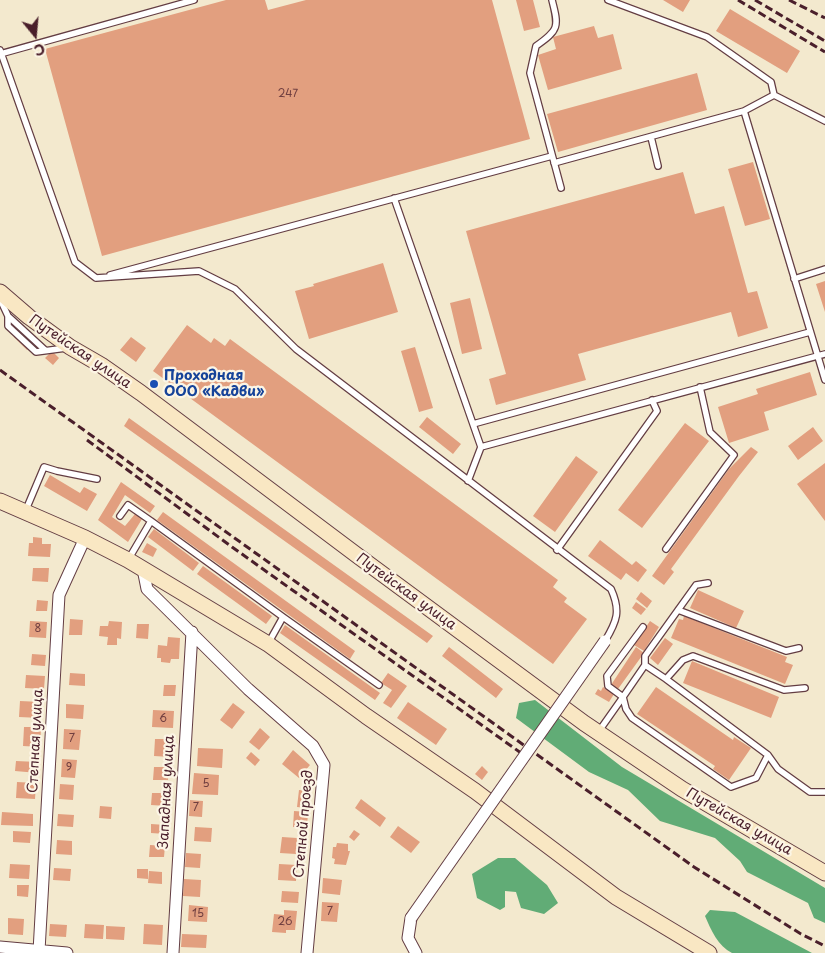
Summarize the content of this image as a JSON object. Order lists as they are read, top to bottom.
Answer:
{
  "streets": {
    "main road": ["Путейская улица"],
    "street": ["Степная улица", "Западная улица", "Степной проезд"]
  },
  "crossings": [
    ["Западная улица", "Степной проезд"]
  ],
  "places": ["Проходная ООО «Кадви»"],
  "house_numbers": [
    "247",
    "8",
    "6",
    "7",
    "9",
    "5",
    "7",
    "7",
    "15",
    "26"
  ],
  "north": "bottom"
}
